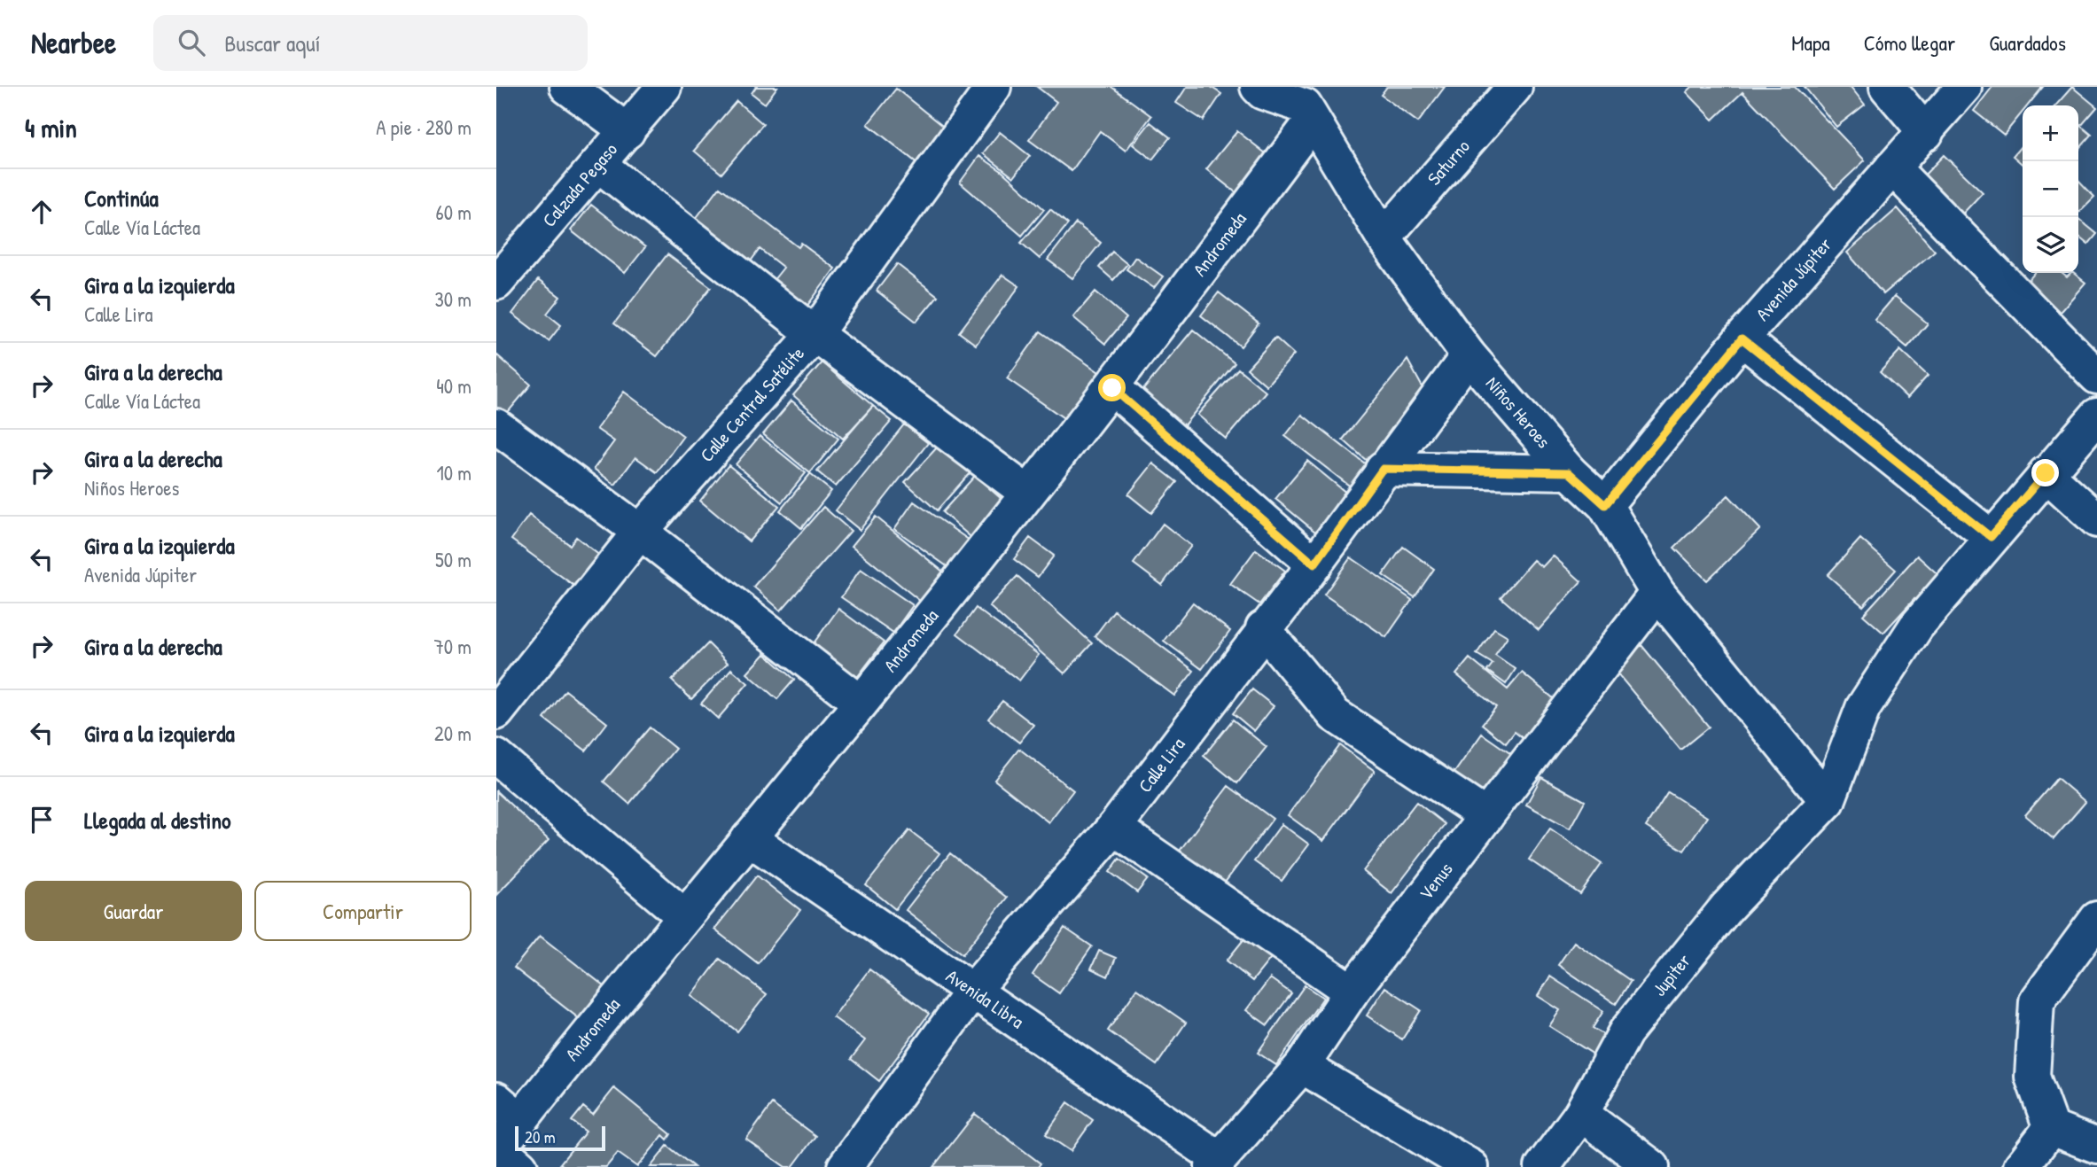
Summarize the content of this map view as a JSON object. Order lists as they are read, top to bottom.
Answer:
{
  "streets": {
    "street": [
      "Saturno",
      "Calzada Pegaso",
      "Andromeda",
      "Avenida Júpiter",
      "Calle Central Satélite",
      "Niños Heroes",
      "Calle Lira",
      "Venus",
      "Jupiter",
      "Avenida Libra"
    ]
  },
  "crossings": [
    ["Saturno", "Niños Heroes"],
    ["Andromeda", "Niños Heroes"],
    ["Andromeda", "Avenida Libra"],
    ["Avenida Júpiter", "Niños Heroes"],
    ["Niños Heroes", "Calle Lira"],
    ["Niños Heroes", "Venus"],
    ["Niños Heroes", "Jupiter"],
    ["Calle Lira", "Avenida Libra"],
    ["Venus", "Avenida Libra"]
  ],
  "scale_bar": "20 m",
  "page": {
    "header": "Nearbee",
    "search": "Buscar aquí",
    "nav": ["Mapa", "Cómo llegar", "Guardados"],
    "heading": ["4 min", "A pie · 280 m"],
    "map_buttons": ["+", "−"],
    "list": [
      ["Continúa", "Calle Vía Láctea", "60 m"],
      ["Gira a la izquierda", "Calle Lira", "30 m"],
      ["Gira a la derecha", "Calle Vía Láctea", "40 m"],
      ["Gira a la derecha", "Niños Heroes", "10 m"],
      ["Gira a la izquierda", "Avenida Júpiter", "50 m"],
      ["Gira a la derecha", "70 m"],
      ["Gira a la izquierda", "20 m"],
      "Llegada al destino"
    ],
    "buttons": ["Guardar", "Compartir"],
    "scale": "20 m"
  }
}
